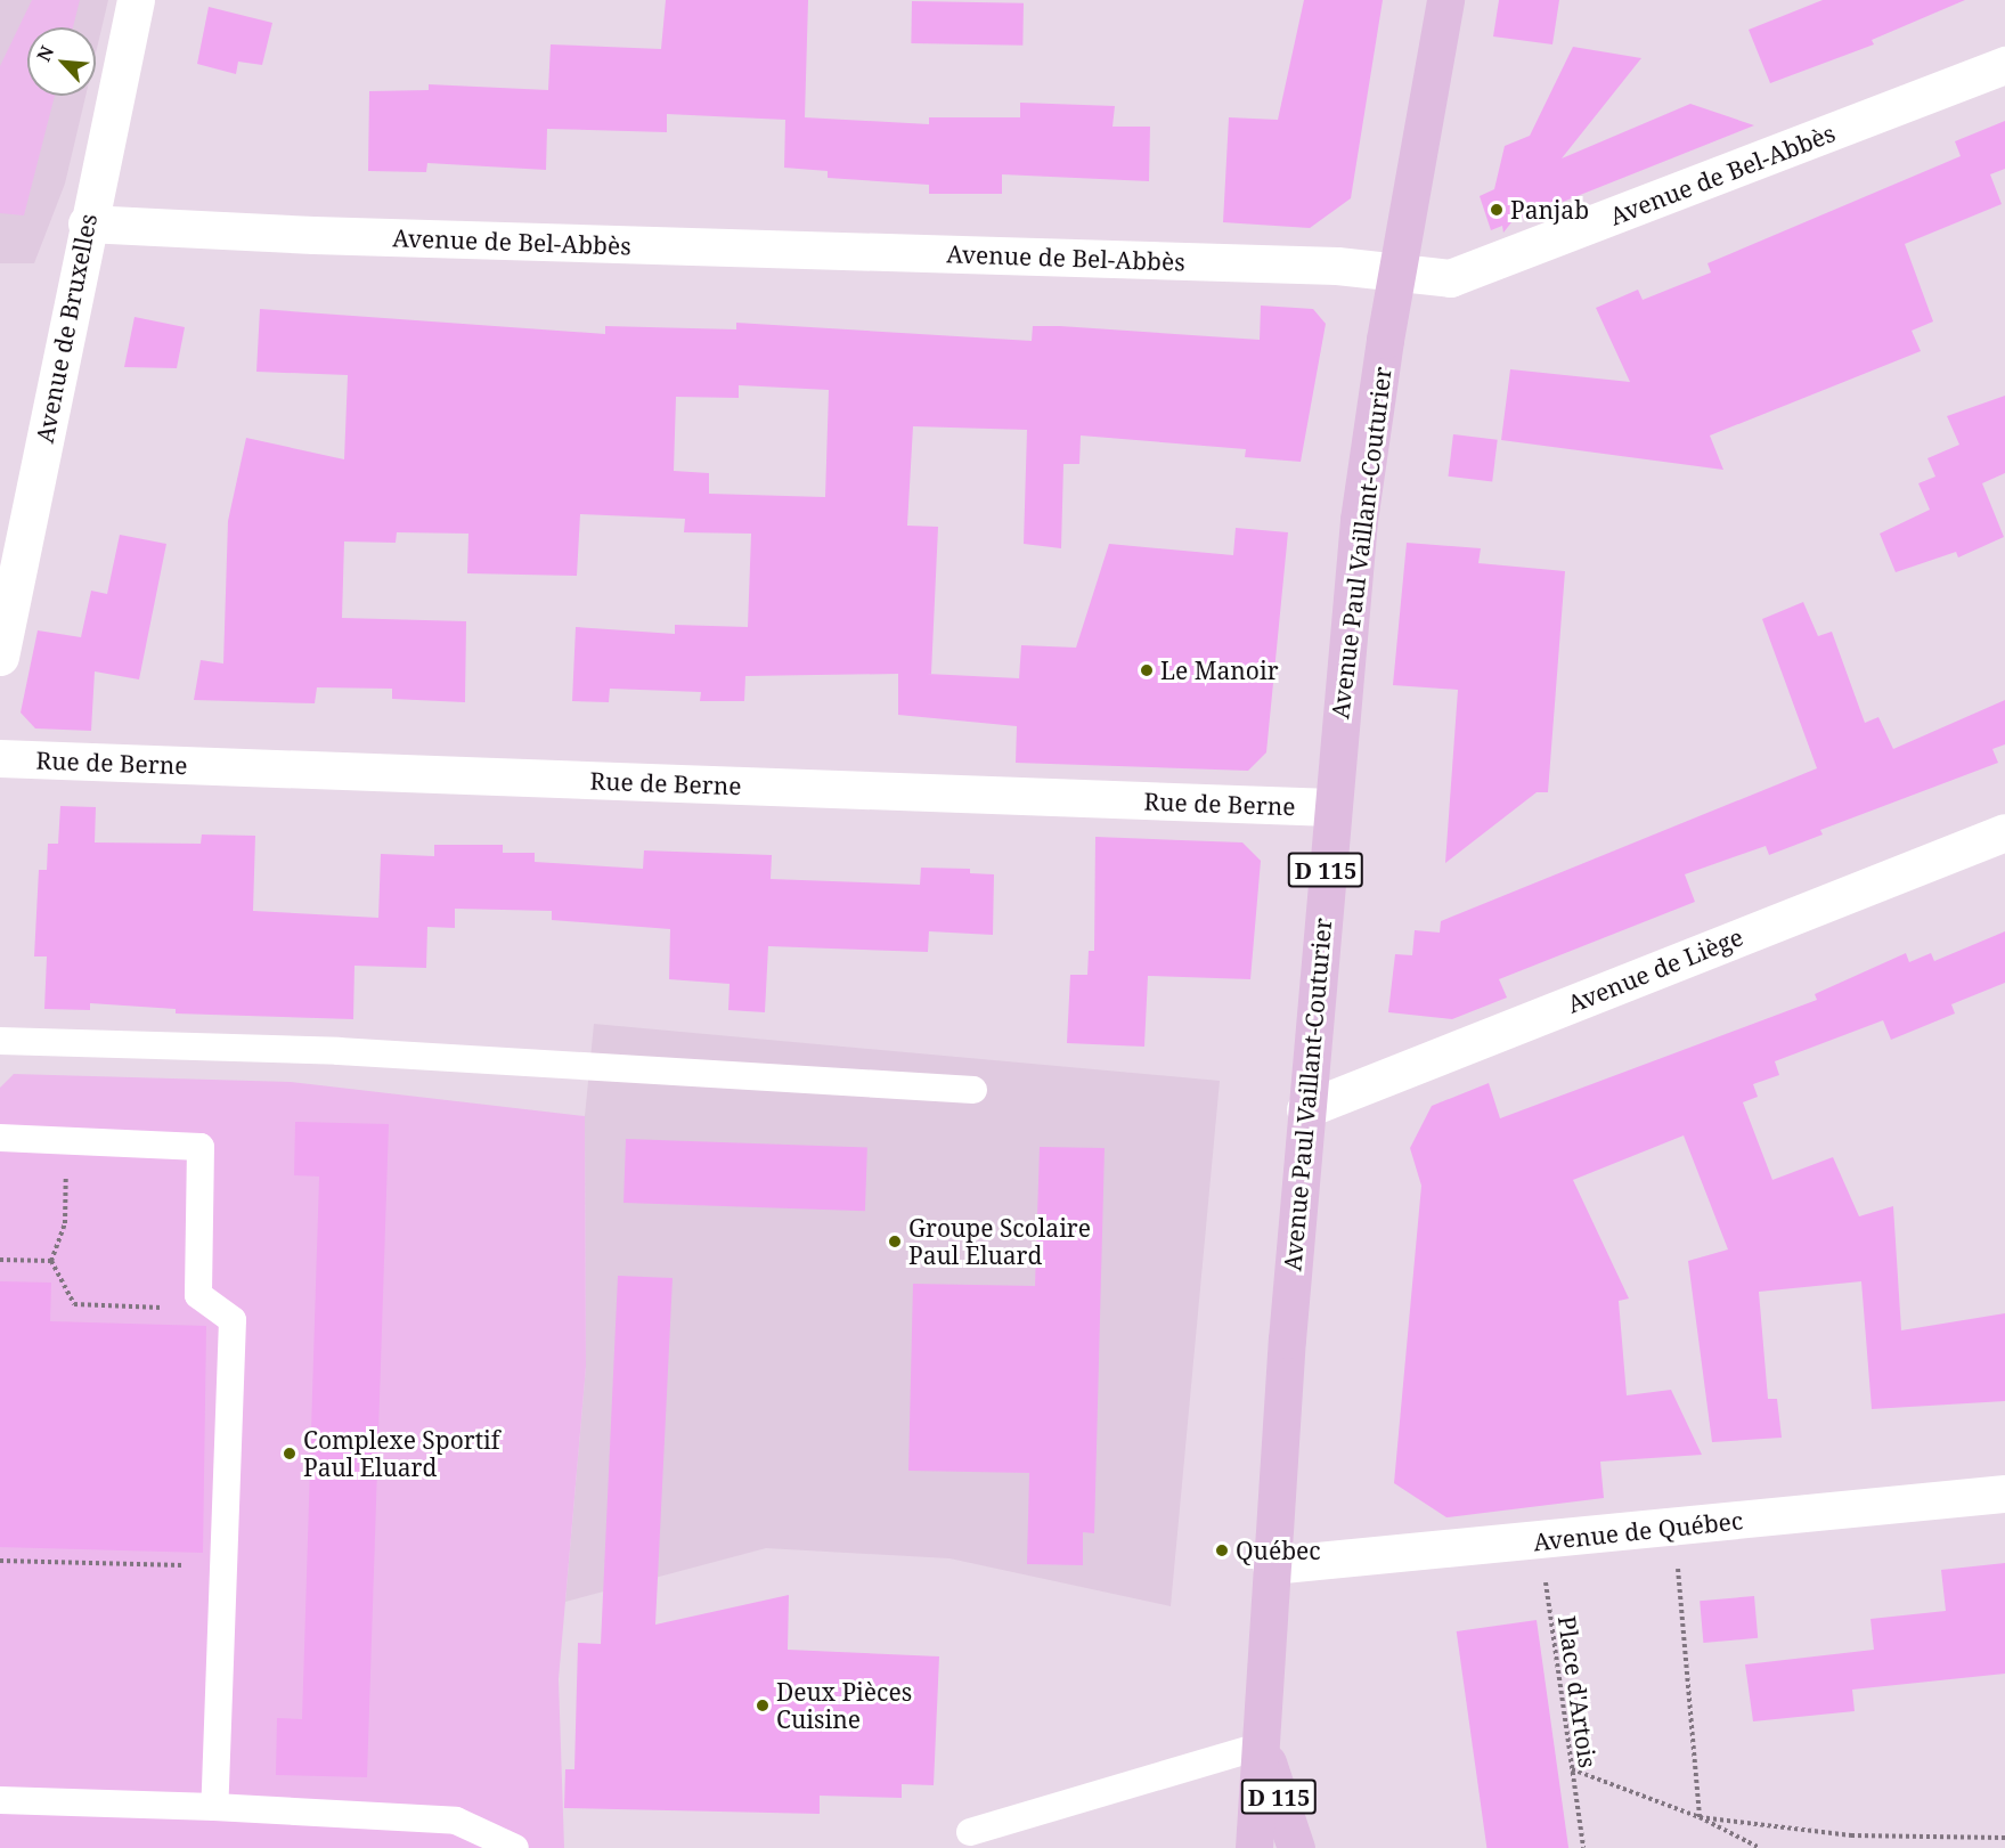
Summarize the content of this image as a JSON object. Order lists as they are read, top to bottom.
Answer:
{
  "streets": {
    "main road": ["Avenue Paul Vaillant-Couturier", "D 115"],
    "street": [
      "Avenue de Bel-Abbès",
      "Avenue de Bruxelles",
      "Rue de Berne",
      "Avenue de Liège",
      "Avenue de Québec"
    ],
    "path": ["Place d'Artois"]
  },
  "crossings": [
    ["Avenue de Bel-Abbès", "Avenue de Bruxelles"],
    ["Avenue de Bel-Abbès", "Avenue Paul Vaillant-Couturier"],
    ["Avenue Paul Vaillant-Couturier", "Rue de Berne"],
    ["Avenue Paul Vaillant-Couturier", "Avenue de Liège"],
    ["Avenue Paul Vaillant-Couturier", "Avenue de Québec"],
    ["Avenue de Québec", "Place d'Artois"]
  ],
  "places": [
    "Panjab",
    "Le Manoir",
    "Groupe Scolaire Paul Eluard",
    "Complexe Sportif Paul Eluard",
    "Québec",
    "Deux Pièces Cuisine"
  ],
  "north": "top left"
}
